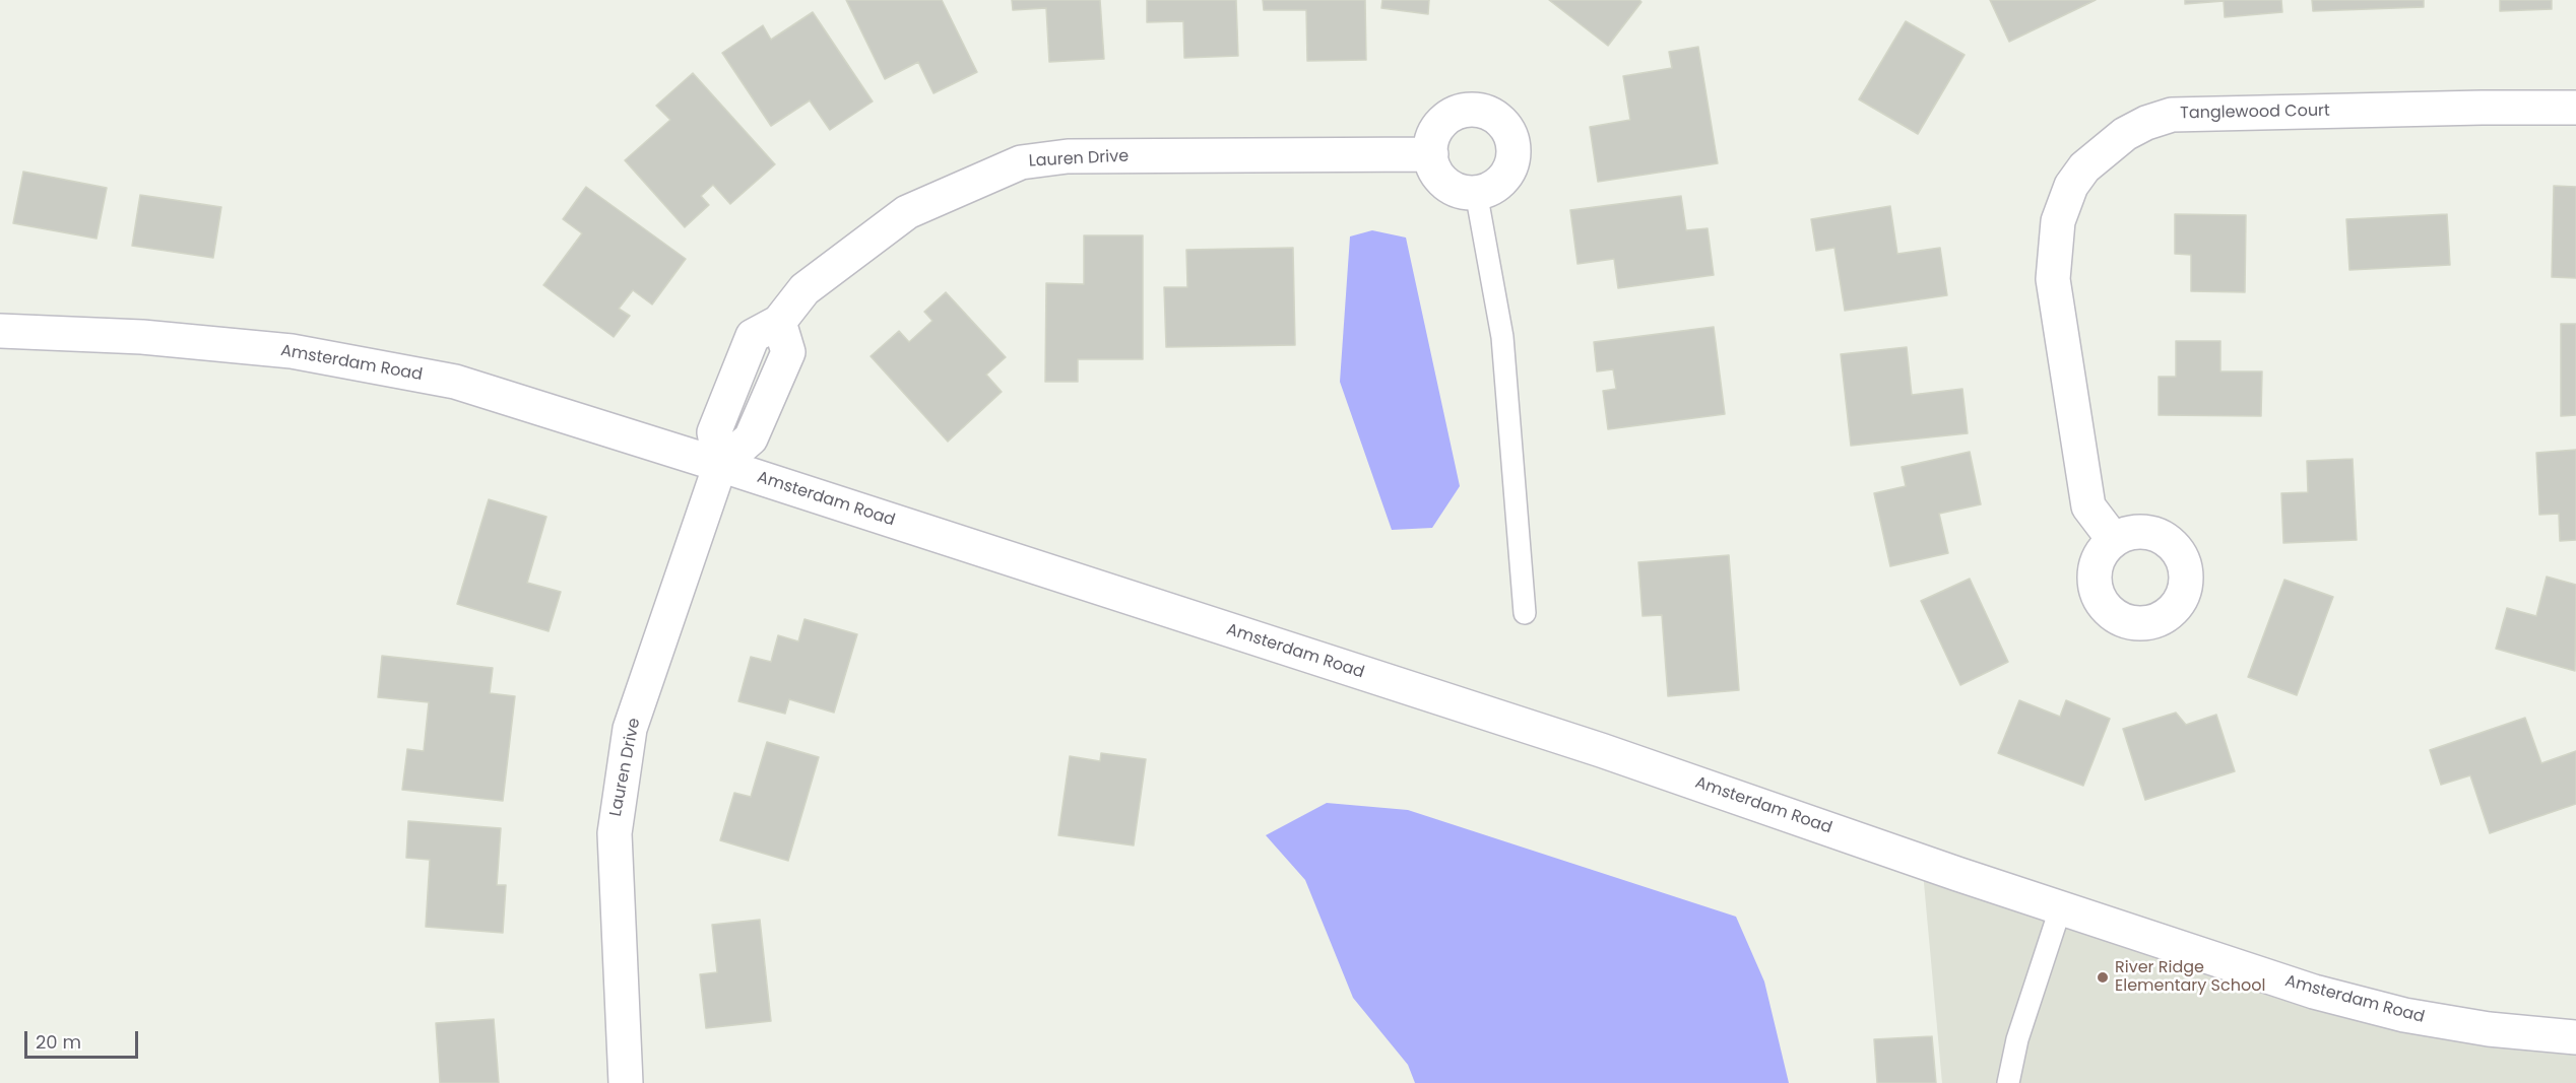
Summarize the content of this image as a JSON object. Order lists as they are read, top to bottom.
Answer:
{
  "streets": {
    "main road": ["Tanglewood Court", "Lauren Drive", "Amsterdam Road"]
  },
  "crossings": [
    ["Lauren Drive", "Amsterdam Road"]
  ],
  "places": ["River Ridge Elementary School"],
  "scale_bar": "20 m"
}
